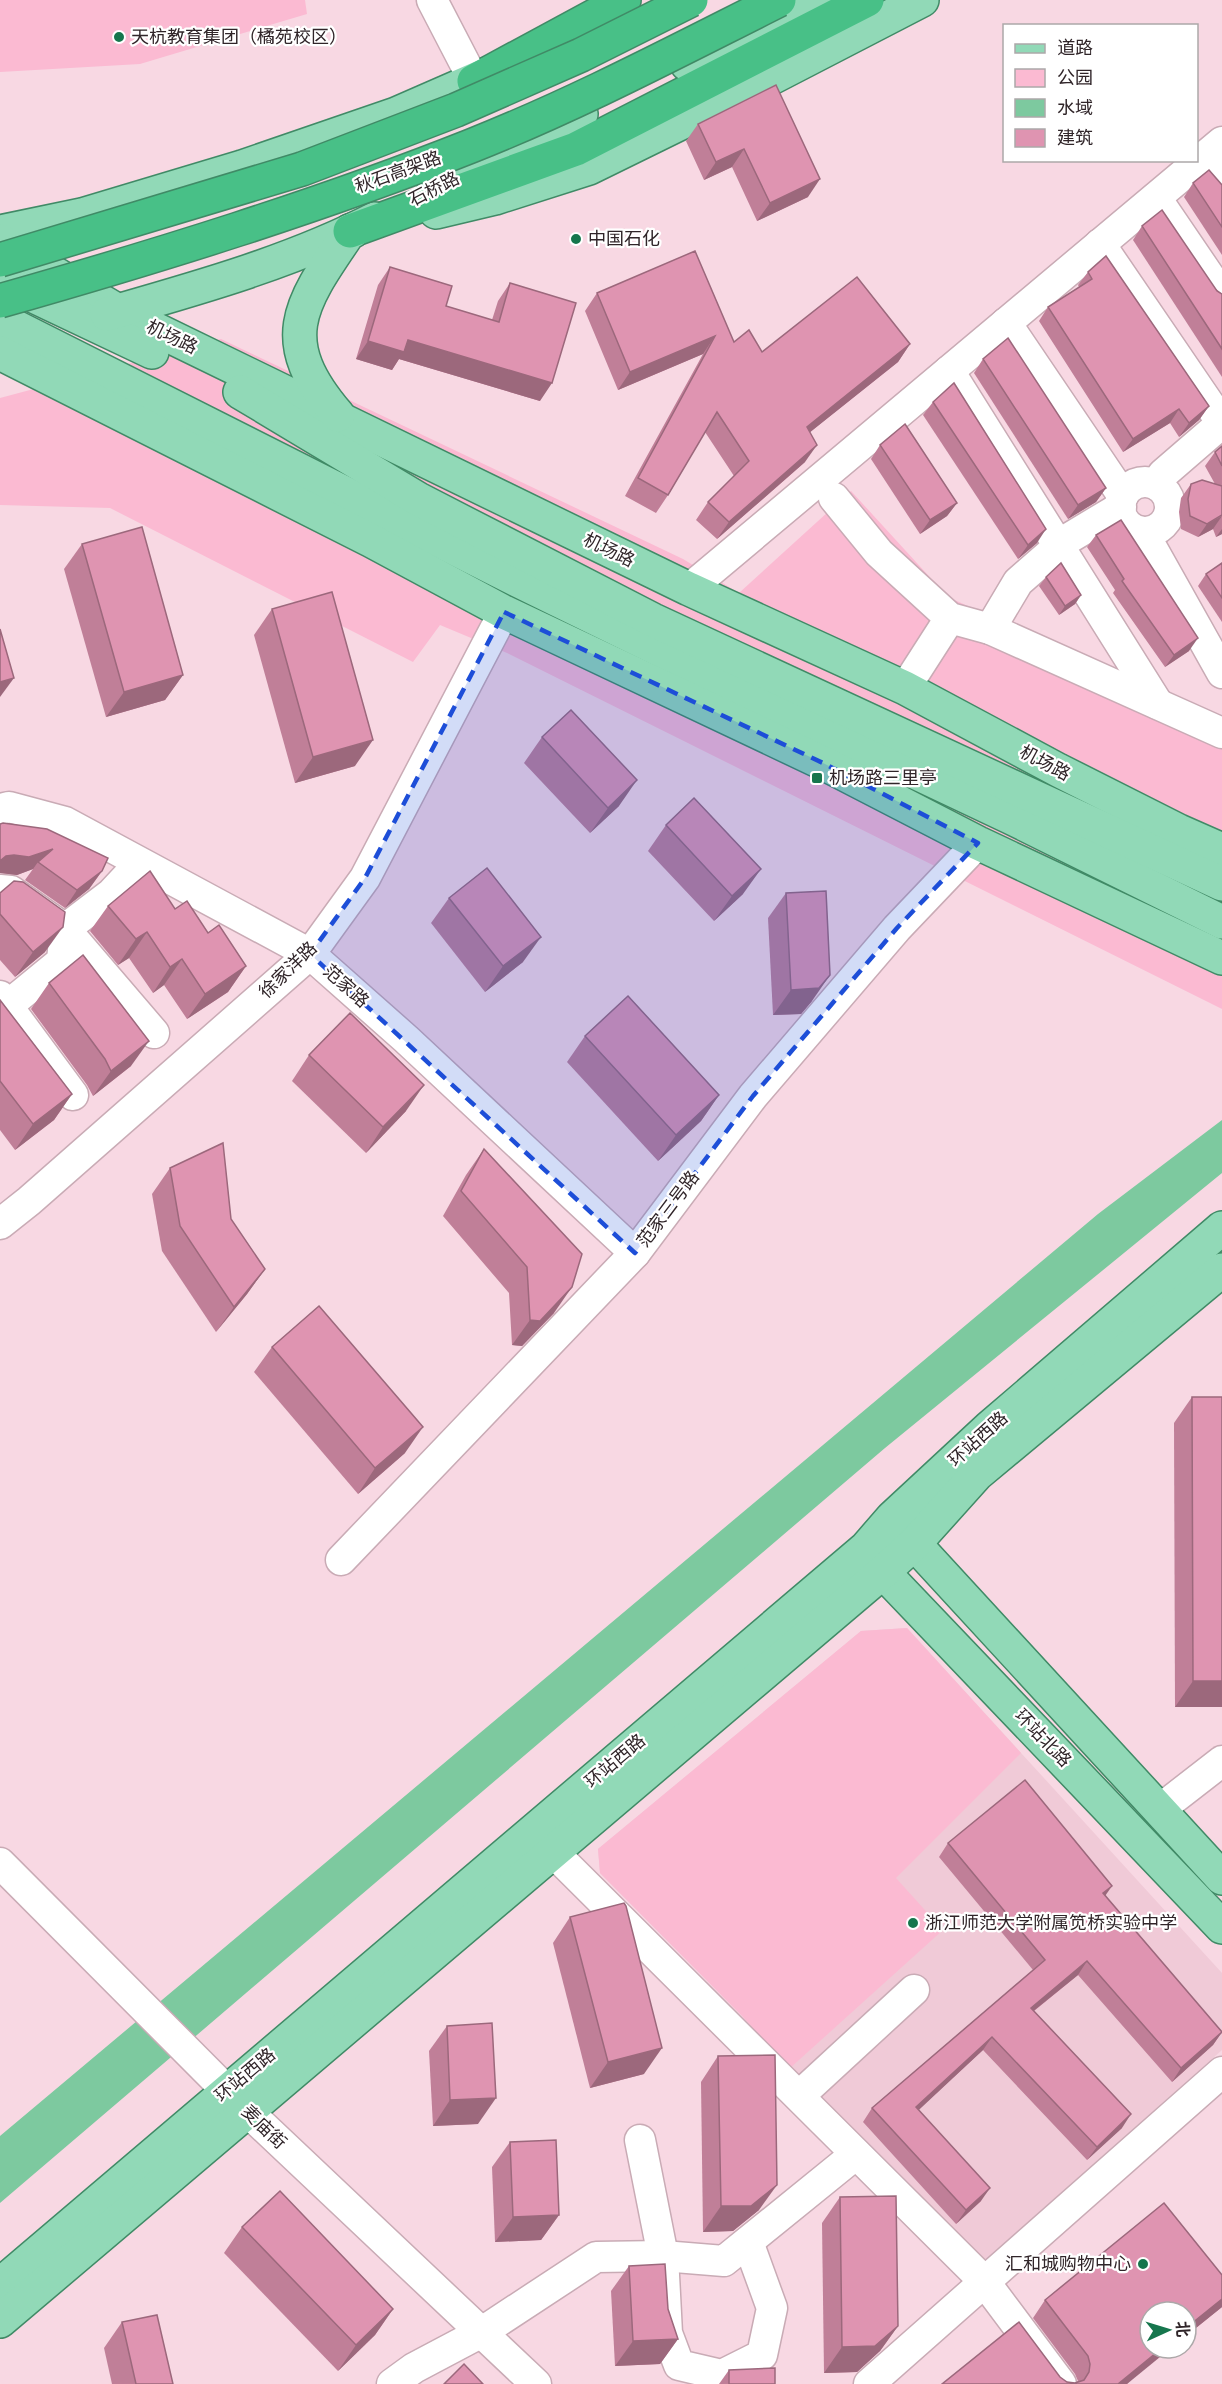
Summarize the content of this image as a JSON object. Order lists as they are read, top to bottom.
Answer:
{
  "streets": {
    "highway": ["秋石高架路"],
    "main road": [
      "石桥路",
      "机场路",
      "环站西路",
      "环站北路"
    ],
    "street": [
      "徐家洋路",
      "范家路",
      "范家三号路",
      "麦庙街"
    ]
  },
  "crossings": [
    ["石桥路", "机场路"],
    ["徐家洋路", "范家路"],
    ["范家路", "范家三号路"],
    ["环站西路", "环站北路"],
    ["环站西路", "麦庙街"]
  ],
  "places": {
    "other": [
      "天杭教育集团（橘苑校区）",
      "中国石化",
      "浙江师范大学附属笕桥实验中学",
      "汇和城购物中心"
    ],
    "transit": ["机场路三里亭"]
  },
  "legend": [
    "道路",
    "公园",
    "水域",
    "建筑"
  ],
  "north": "right"
}
